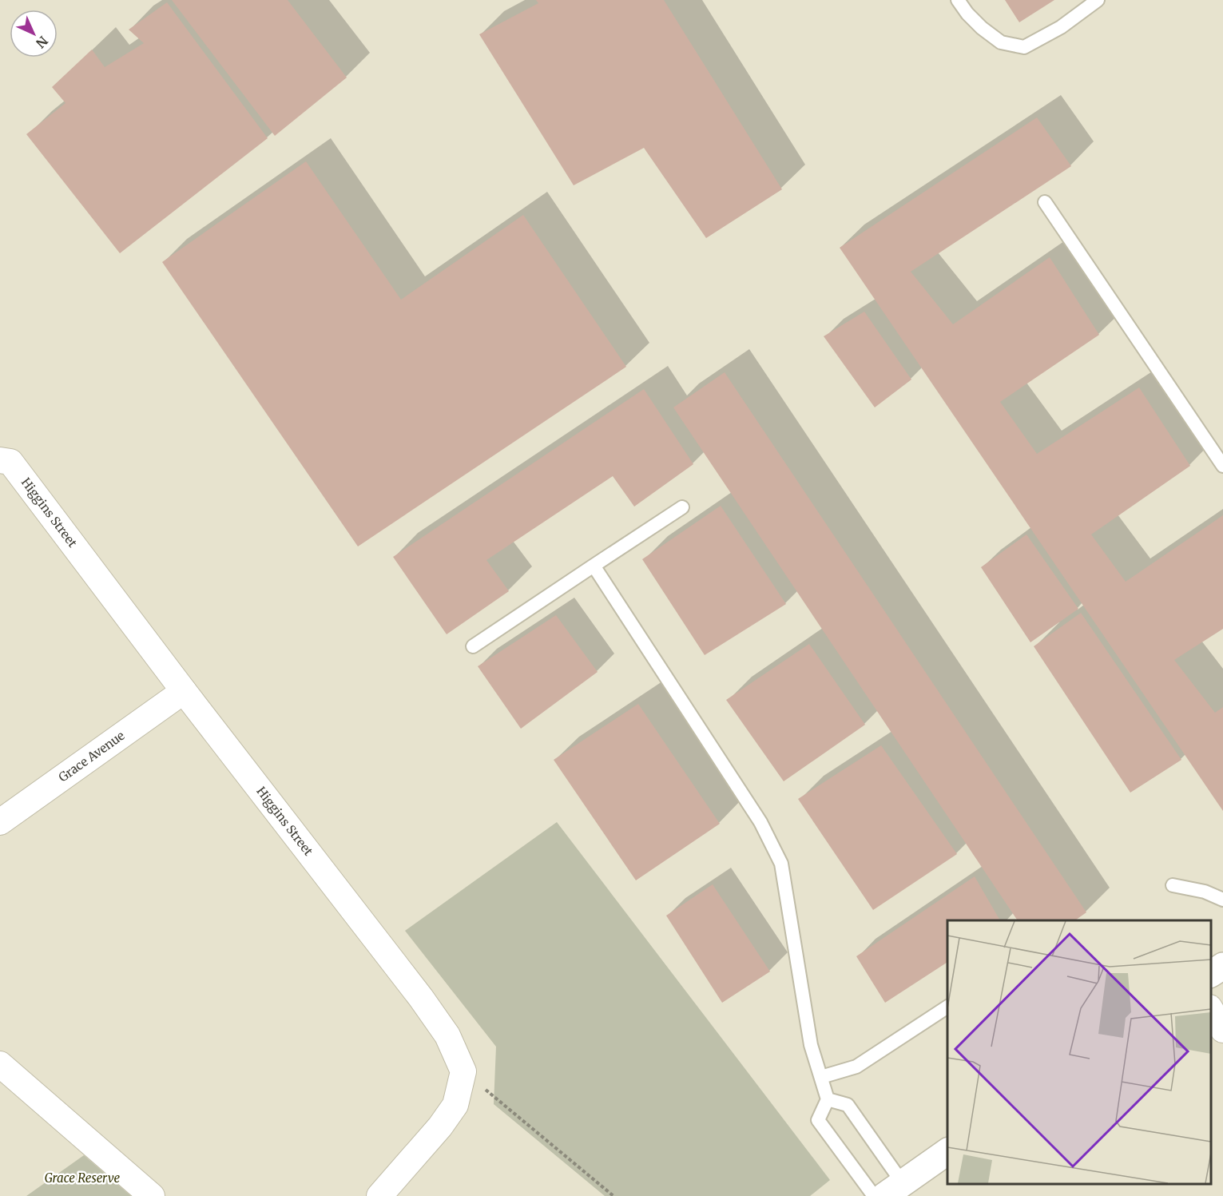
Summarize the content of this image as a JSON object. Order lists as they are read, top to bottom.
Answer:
{
  "streets": {
    "street": ["Higgins Street", "Grace Avenue"]
  },
  "crossings": [
    ["Higgins Street", "Grace Avenue"]
  ],
  "parks": ["Grace Reserve"],
  "north": "bottom right"
}
